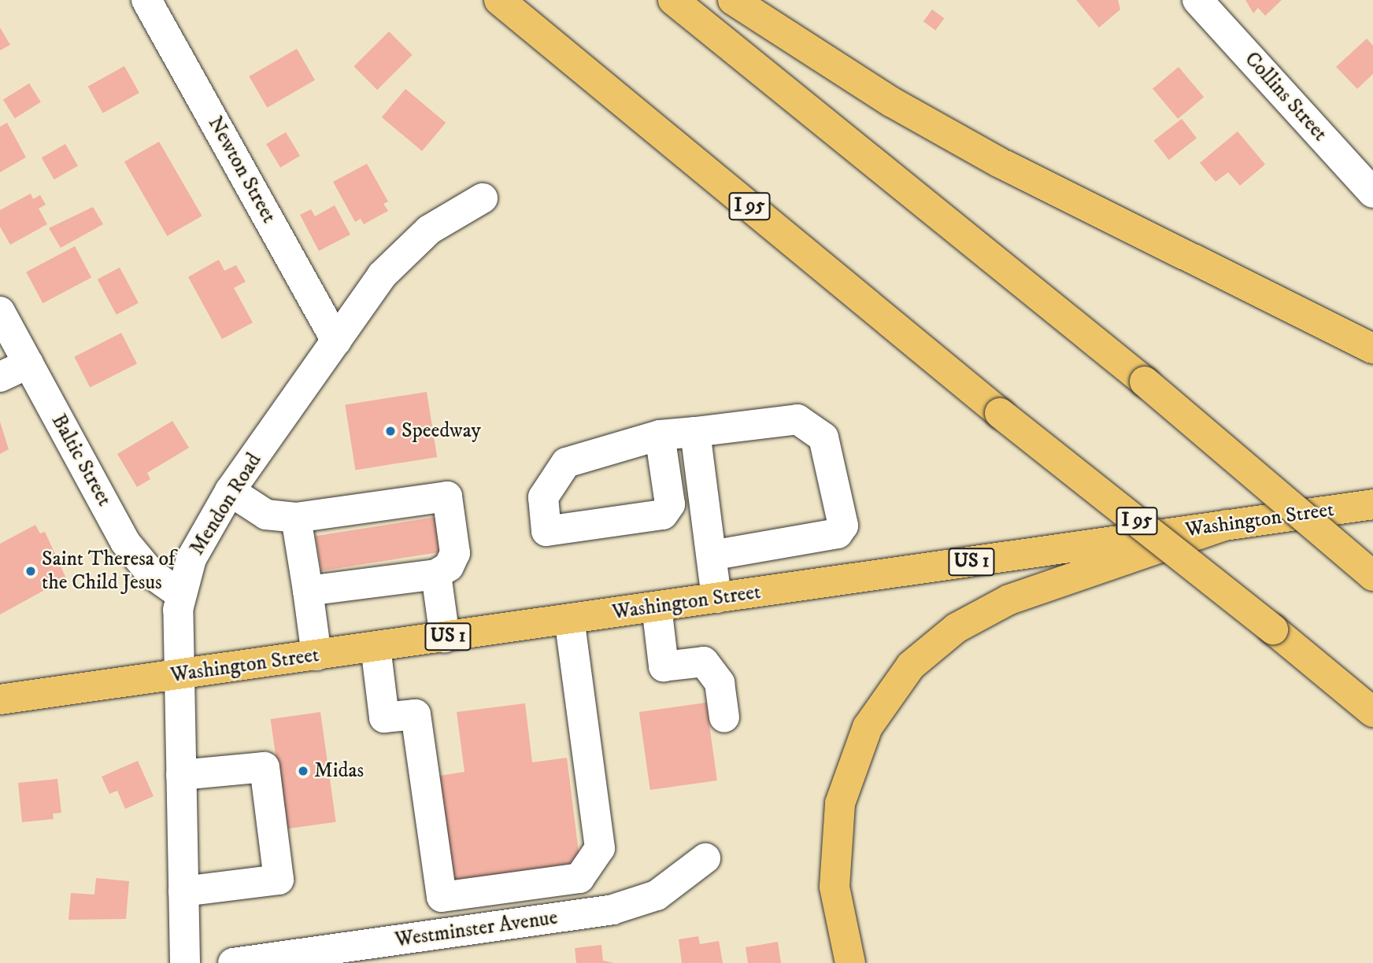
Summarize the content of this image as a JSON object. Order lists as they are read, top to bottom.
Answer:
{
  "streets": {
    "main road": ["I 95", "Washington Street", "US 1"],
    "street": [
      "Collins Street",
      "Newton Street",
      "Baltic Street",
      "Mendon Road",
      "Westminster Avenue"
    ]
  },
  "crossings": [
    ["Newton Street", "Mendon Road"],
    ["Baltic Street", "Mendon Road"],
    ["Mendon Road", "Washington Street"]
  ],
  "places": ["Speedway", "Saint Theresa of the Child Jesus", "Midas"]
}
